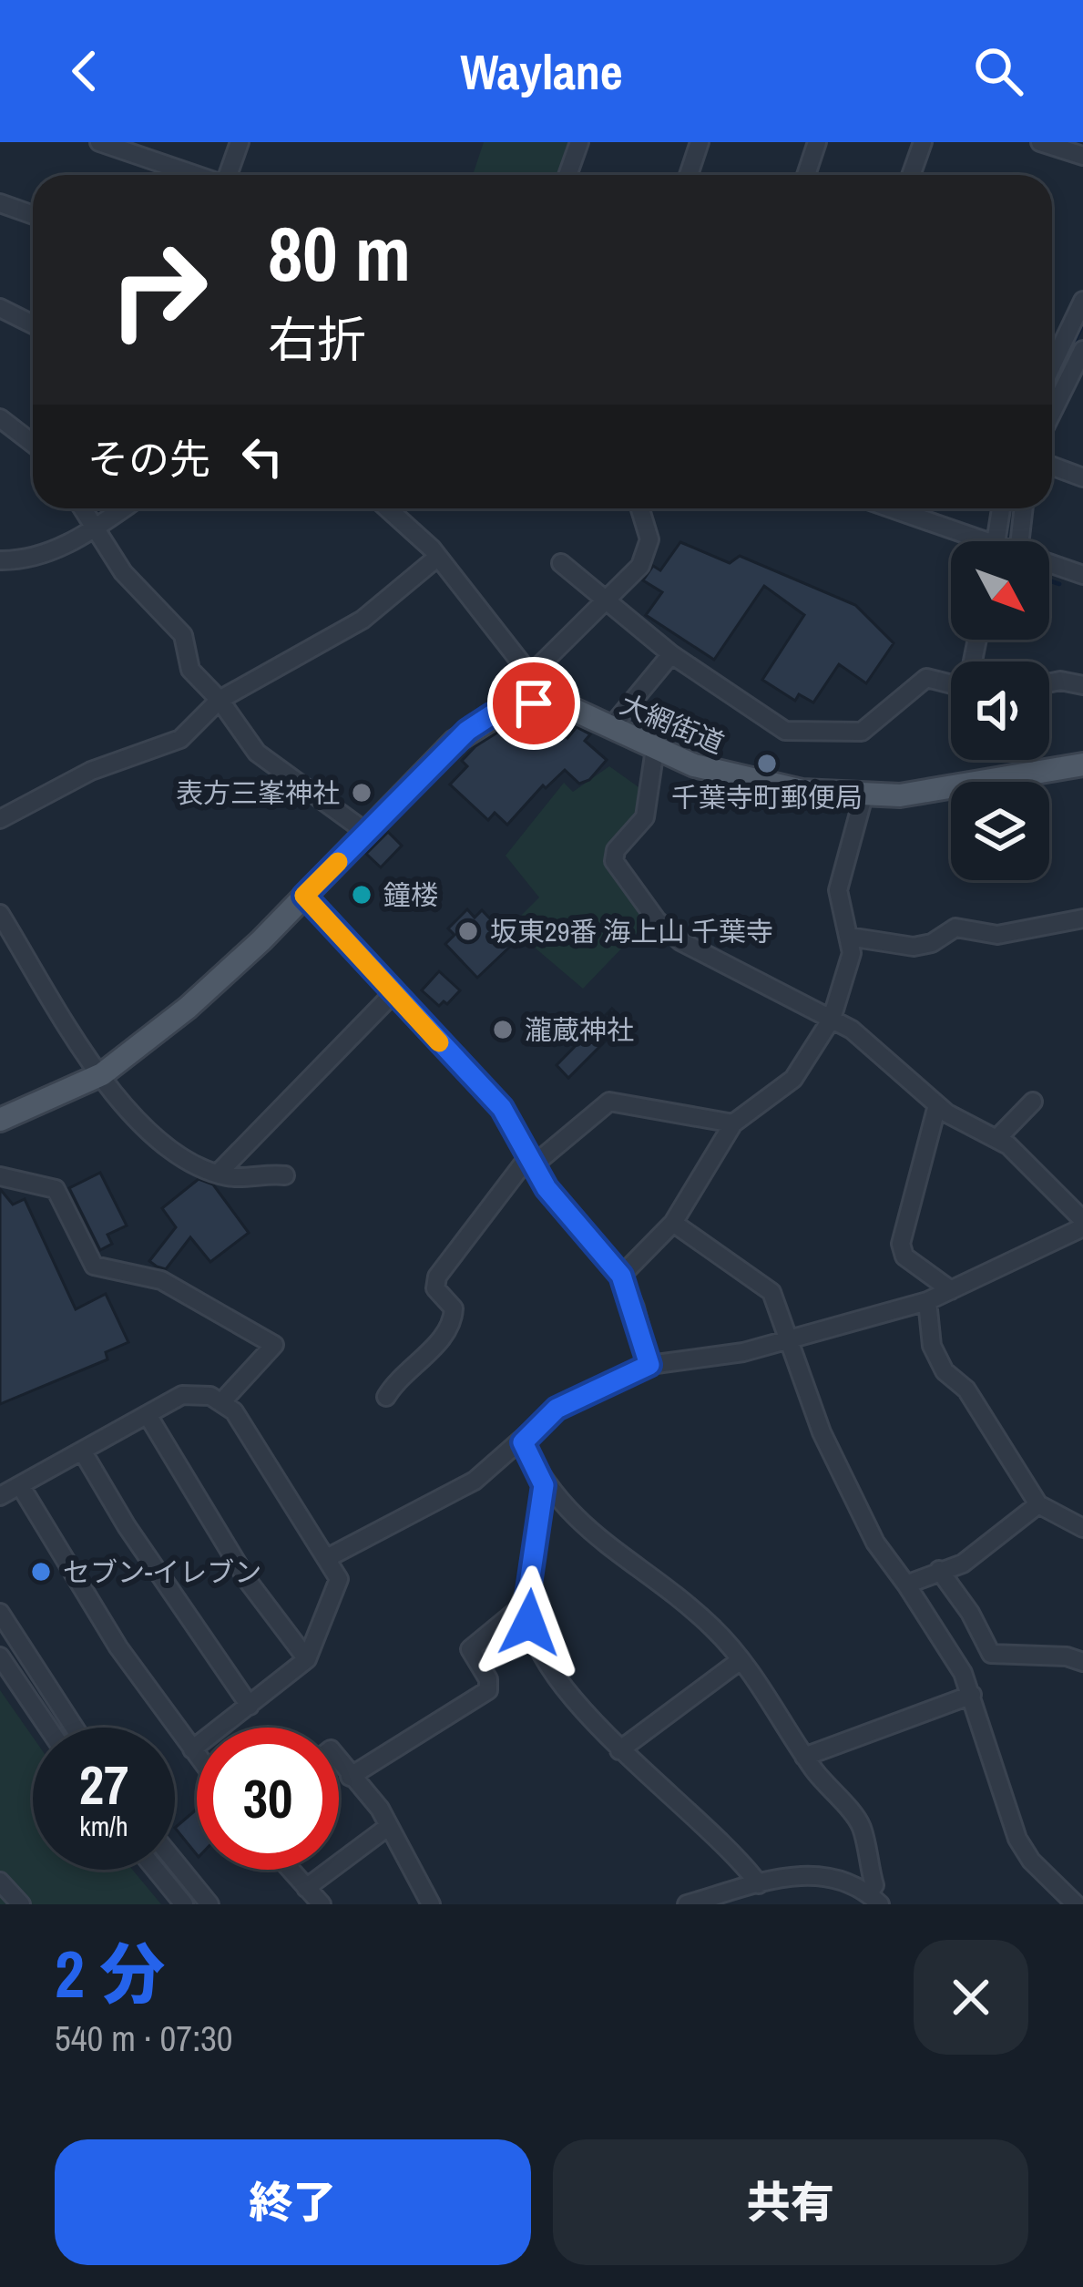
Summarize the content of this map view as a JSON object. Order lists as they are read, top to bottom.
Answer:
{
  "streets": {
    "main road": ["大網街道"]
  },
  "places": [
    "千葉寺町郵便局",
    "表方三峯神社",
    "鐘楼",
    "坂東29番 海上山 千葉寺",
    "瀧蔵神社",
    "セブン-イレブン"
  ],
  "north": "bottom right",
  "page": {
    "header": "Waylane",
    "turn": ["80 m", "右折"],
    "then": "その先",
    "speed": "27 km/h",
    "limit": "30",
    "heading": ["2 分", "540 m · 07:30"],
    "buttons": ["終了", "共有"]
  }
}
